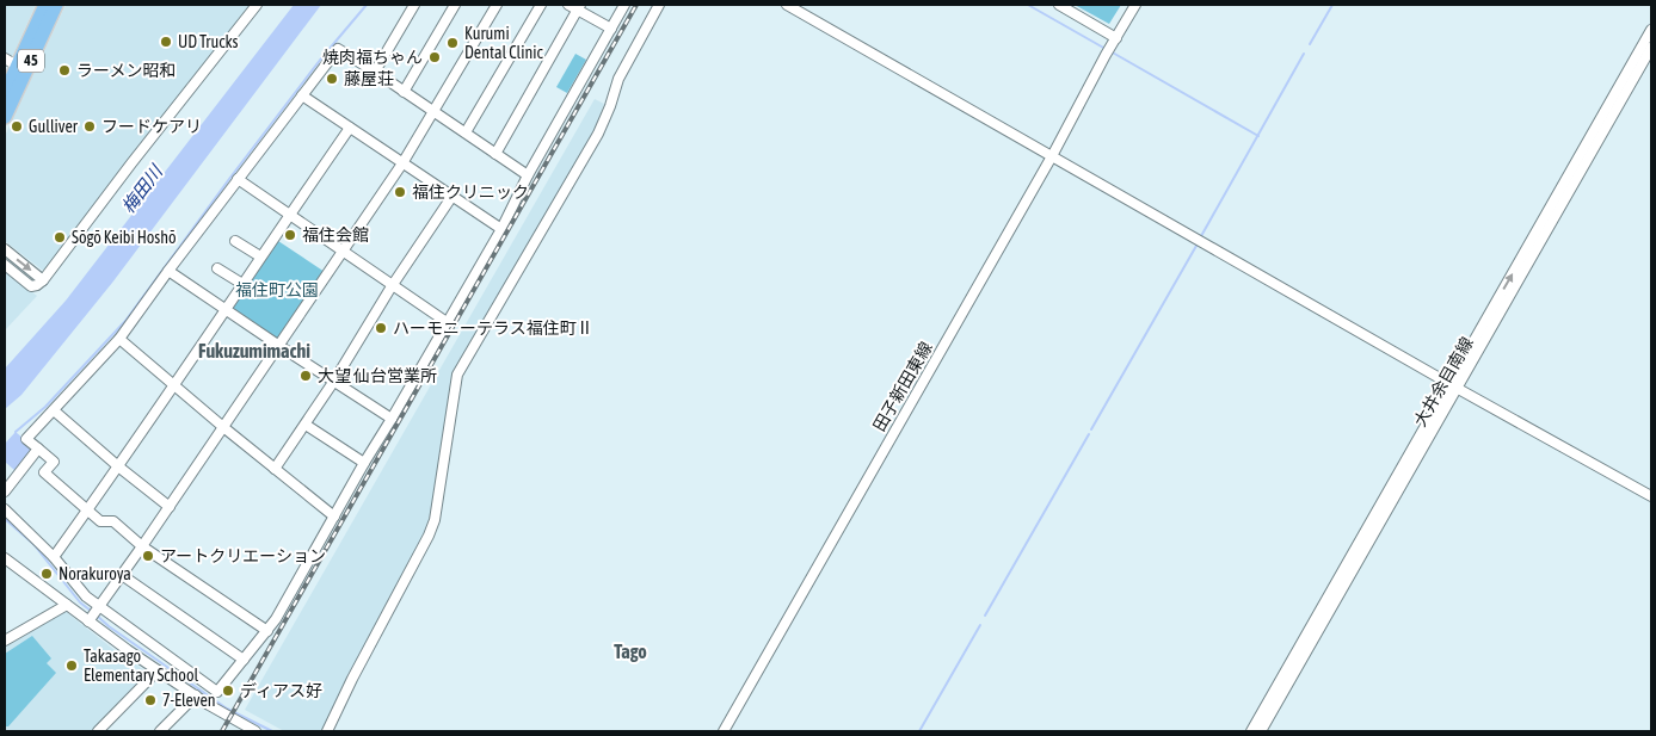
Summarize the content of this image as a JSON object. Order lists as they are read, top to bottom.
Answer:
{
  "streets": {
    "highway": ["45"],
    "street": ["大井余目南線", "田子新田東線"]
  },
  "districts": ["Fukuzumimachi", "Tago"],
  "water": ["梅田川"],
  "parks": ["福住町公園"],
  "places": [
    "UD Trucks",
    "Kurumi Dental Clinic",
    "焼肉福ちゃん",
    "ラーメン昭和",
    "藤屋荘",
    "Gulliver",
    "フードケアリ",
    "福住クリニック",
    "福住会館",
    "Sōgō Keibi Hoshō",
    "ハーモニーテラス福住町Ⅱ",
    "大望 仙台営業所",
    "アートクリエーション",
    "Norakuroya",
    "Takasago Elementary School",
    "ディアス好",
    "7-Eleven"
  ]
}
